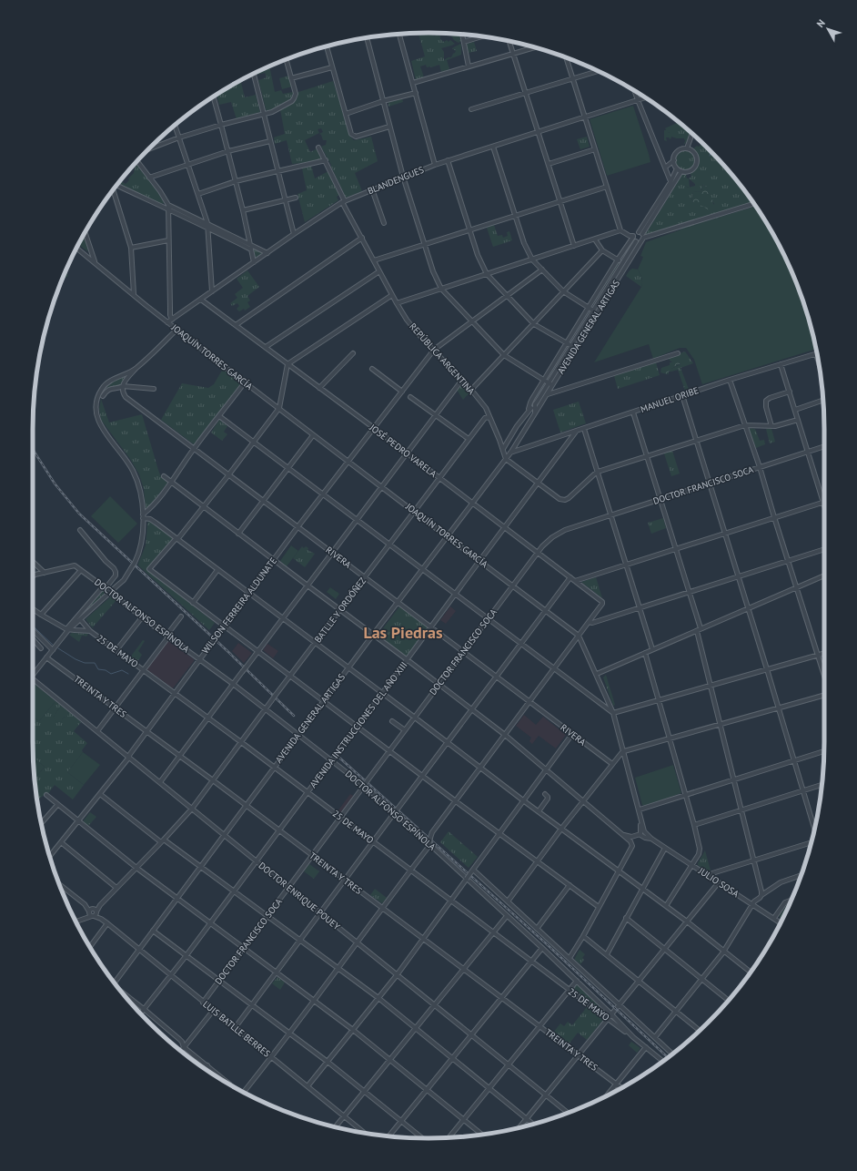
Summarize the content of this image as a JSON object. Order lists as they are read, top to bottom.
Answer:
{
  "streets": {
    "street": [
      "BLANDENGUES",
      "AVENIDA GENERAL ARTIGAS",
      "JOAQUÍN TORRES GARCÍA",
      "REPÚBLICA ARGENTINA",
      "MANUEL ORIBE",
      "JOSÉ PEDRO VARELA",
      "DOCTOR FRANCISCO SOCA",
      "RIVERA",
      "WILSON FERREIRA ALDUNATE",
      "BATLLE Y ORDÓÑEZ",
      "DOCTOR ALFONSO ESPÍNOLA",
      "25 DE MAYO",
      "TREINTA Y TRES",
      "AVENIDA INSTRUCCIONES DEL AÑO XIII",
      "JULIO SOSA",
      "DOCTOR ENRIQUE POUEY",
      "LUIS BATLLE BERRES"
    ]
  },
  "crossings": [
    ["BLANDENGUES", "JOAQUÍN TORRES GARCÍA"],
    ["BLANDENGUES", "REPÚBLICA ARGENTINA"],
    ["BLANDENGUES", "JOSÉ PEDRO VARELA"],
    ["AVENIDA GENERAL ARTIGAS", "JOAQUÍN TORRES GARCÍA"],
    ["AVENIDA GENERAL ARTIGAS", "REPÚBLICA ARGENTINA"],
    ["AVENIDA GENERAL ARTIGAS", "JOSÉ PEDRO VARELA"],
    ["AVENIDA GENERAL ARTIGAS", "RIVERA"],
    ["AVENIDA GENERAL ARTIGAS", "DOCTOR ALFONSO ESPÍNOLA"],
    ["AVENIDA GENERAL ARTIGAS", "25 DE MAYO"],
    ["AVENIDA GENERAL ARTIGAS", "TREINTA Y TRES"],
    ["AVENIDA GENERAL ARTIGAS", "DOCTOR ENRIQUE POUEY"],
    ["AVENIDA GENERAL ARTIGAS", "LUIS BATLLE BERRES"],
    ["JOAQUÍN TORRES GARCÍA", "DOCTOR FRANCISCO SOCA"],
    ["JOAQUÍN TORRES GARCÍA", "WILSON FERREIRA ALDUNATE"],
    ["JOAQUÍN TORRES GARCÍA", "BATLLE Y ORDÓÑEZ"],
    ["JOAQUÍN TORRES GARCÍA", "AVENIDA INSTRUCCIONES DEL AÑO XIII"],
    ["JOAQUÍN TORRES GARCÍA", "JULIO SOSA"],
    ["REPÚBLICA ARGENTINA", "WILSON FERREIRA ALDUNATE"],
    ["MANUEL ORIBE", "AVENIDA INSTRUCCIONES DEL AÑO XIII"],
    ["JOSÉ PEDRO VARELA", "DOCTOR FRANCISCO SOCA"],
    ["JOSÉ PEDRO VARELA", "WILSON FERREIRA ALDUNATE"],
    ["JOSÉ PEDRO VARELA", "BATLLE Y ORDÓÑEZ"],
    ["JOSÉ PEDRO VARELA", "AVENIDA INSTRUCCIONES DEL AÑO XIII"],
    ["DOCTOR FRANCISCO SOCA", "RIVERA"],
    ["DOCTOR FRANCISCO SOCA", "DOCTOR ALFONSO ESPÍNOLA"],
    ["DOCTOR FRANCISCO SOCA", "25 DE MAYO"],
    ["DOCTOR FRANCISCO SOCA", "TREINTA Y TRES"],
    ["DOCTOR FRANCISCO SOCA", "DOCTOR ENRIQUE POUEY"],
    ["DOCTOR FRANCISCO SOCA", "LUIS BATLLE BERRES"],
    ["RIVERA", "WILSON FERREIRA ALDUNATE"],
    ["RIVERA", "BATLLE Y ORDÓÑEZ"],
    ["RIVERA", "AVENIDA INSTRUCCIONES DEL AÑO XIII"],
    ["WILSON FERREIRA ALDUNATE", "DOCTOR ALFONSO ESPÍNOLA"],
    ["WILSON FERREIRA ALDUNATE", "25 DE MAYO"],
    ["WILSON FERREIRA ALDUNATE", "TREINTA Y TRES"],
    ["WILSON FERREIRA ALDUNATE", "DOCTOR ENRIQUE POUEY"],
    ["BATLLE Y ORDÓÑEZ", "DOCTOR ALFONSO ESPÍNOLA"],
    ["BATLLE Y ORDÓÑEZ", "25 DE MAYO"],
    ["BATLLE Y ORDÓÑEZ", "TREINTA Y TRES"],
    ["BATLLE Y ORDÓÑEZ", "DOCTOR ENRIQUE POUEY"],
    ["BATLLE Y ORDÓÑEZ", "LUIS BATLLE BERRES"],
    ["DOCTOR ALFONSO ESPÍNOLA", "25 DE MAYO"],
    ["DOCTOR ALFONSO ESPÍNOLA", "AVENIDA INSTRUCCIONES DEL AÑO XIII"],
    ["25 DE MAYO", "AVENIDA INSTRUCCIONES DEL AÑO XIII"],
    ["TREINTA Y TRES", "AVENIDA INSTRUCCIONES DEL AÑO XIII"],
    ["AVENIDA INSTRUCCIONES DEL AÑO XIII", "DOCTOR ENRIQUE POUEY"],
    ["AVENIDA INSTRUCCIONES DEL AÑO XIII", "LUIS BATLLE BERRES"]
  ],
  "districts": ["Las Piedras"],
  "north": "top left"
}
